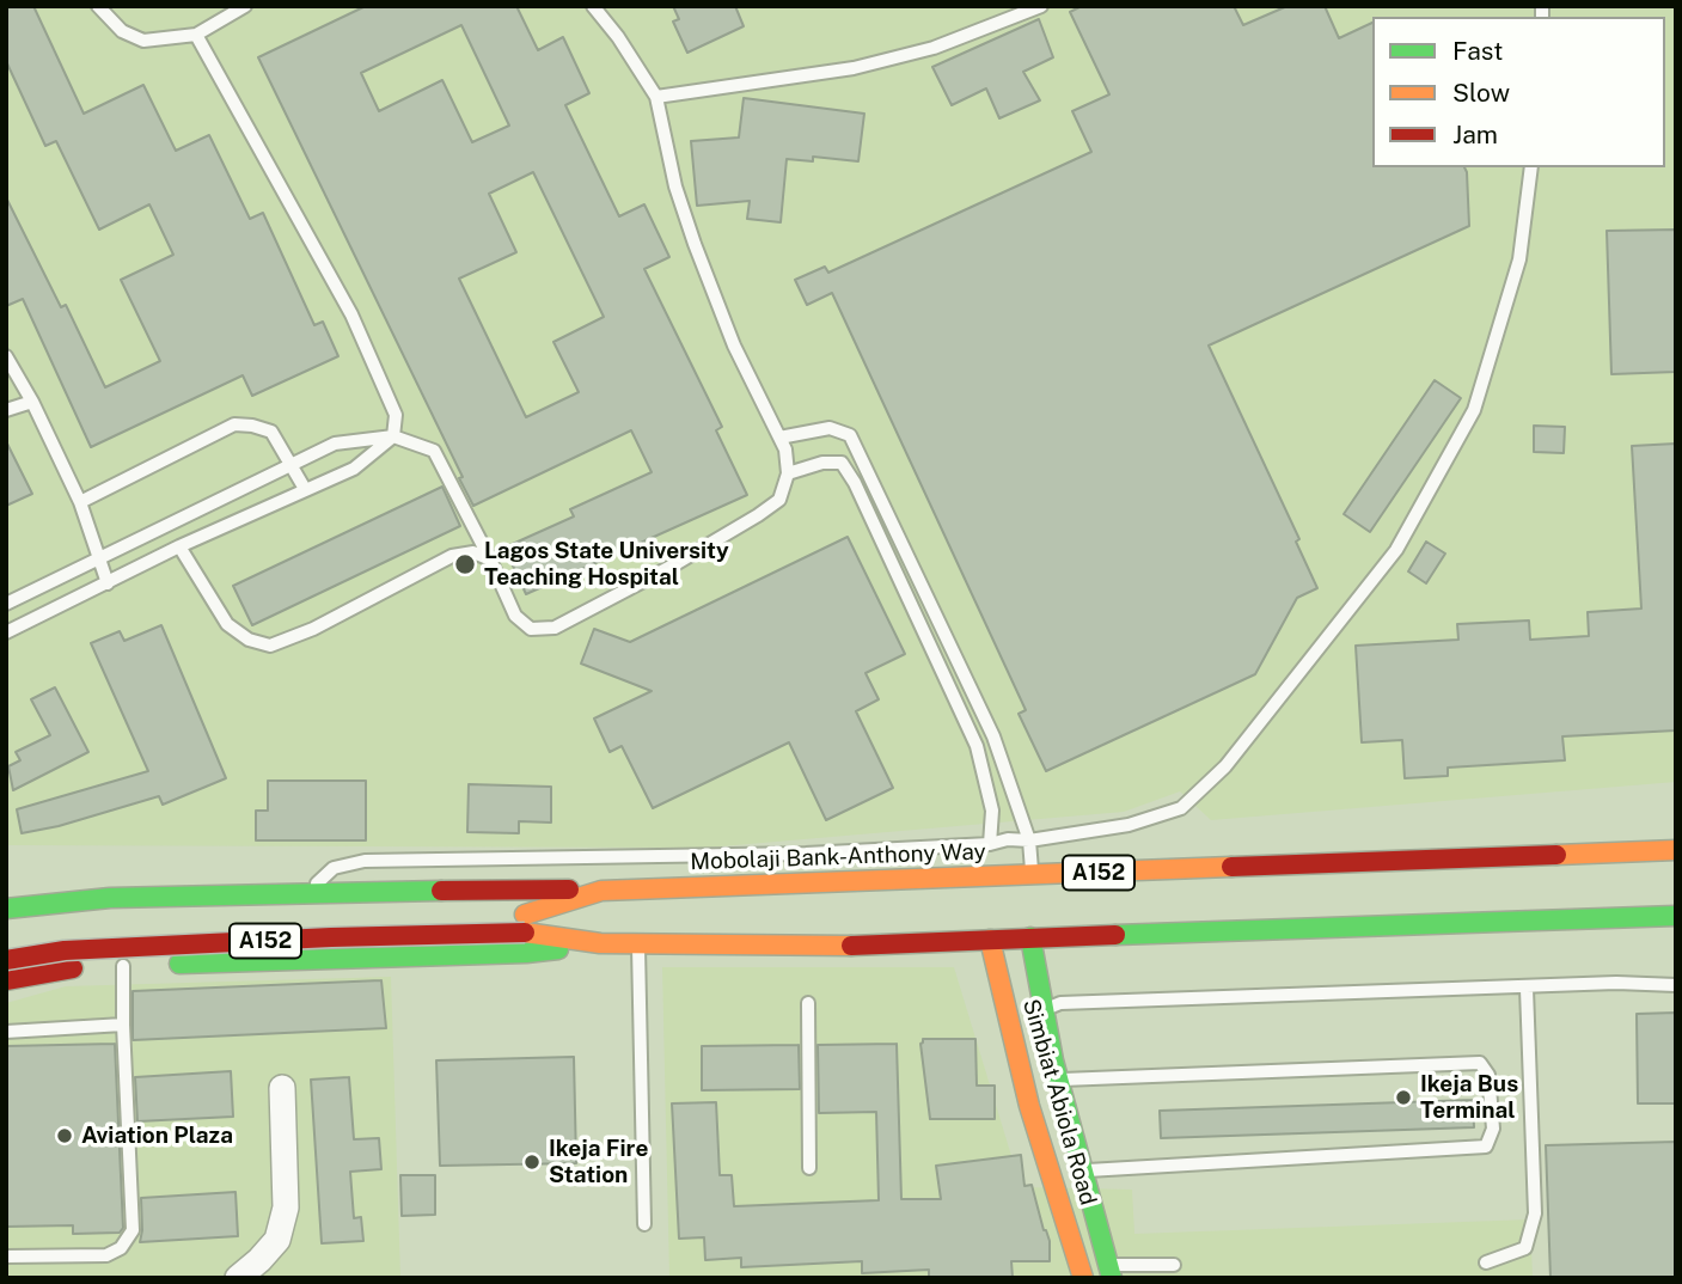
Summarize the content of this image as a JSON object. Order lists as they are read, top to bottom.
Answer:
{
  "streets": {
    "main road": ["Mobolaji Bank-Anthony Way", "A152", "Simbiat Abiola Road"]
  },
  "crossings": [
    ["Mobolaji Bank-Anthony Way", "Simbiat Abiola Road"]
  ],
  "places": [
    "Lagos State University Teaching Hospital",
    "Ikeja Bus Terminal",
    "Aviation Plaza",
    "Ikeja Fire Station"
  ],
  "legend": ["Fast", "Slow", "Jam"]
}
